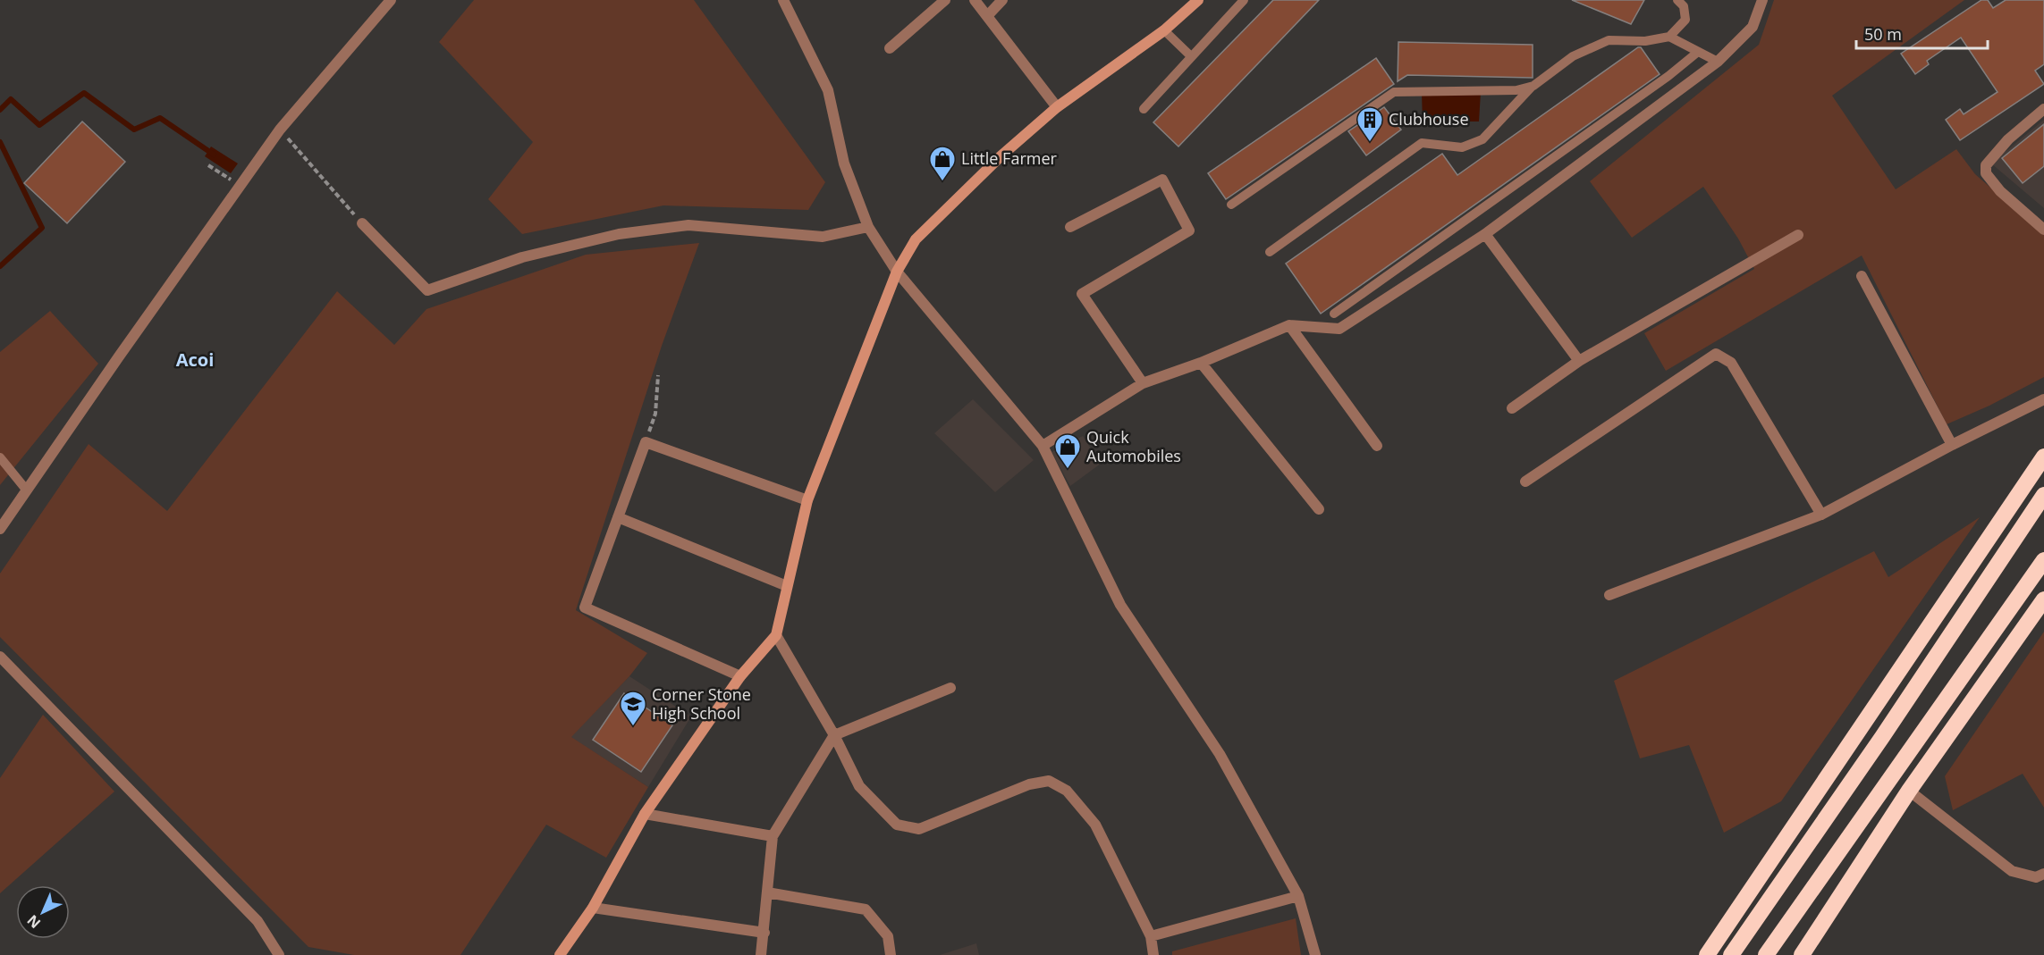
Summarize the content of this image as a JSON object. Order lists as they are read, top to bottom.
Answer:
{
  "districts": ["Acoi"],
  "places": {
    "building": ["Clubhouse"],
    "shop": ["Little Farmer", "Quick Automobiles"],
    "school or university": ["Corner Stone High School"]
  },
  "scale_bar": "50 m",
  "north": "bottom left"
}
